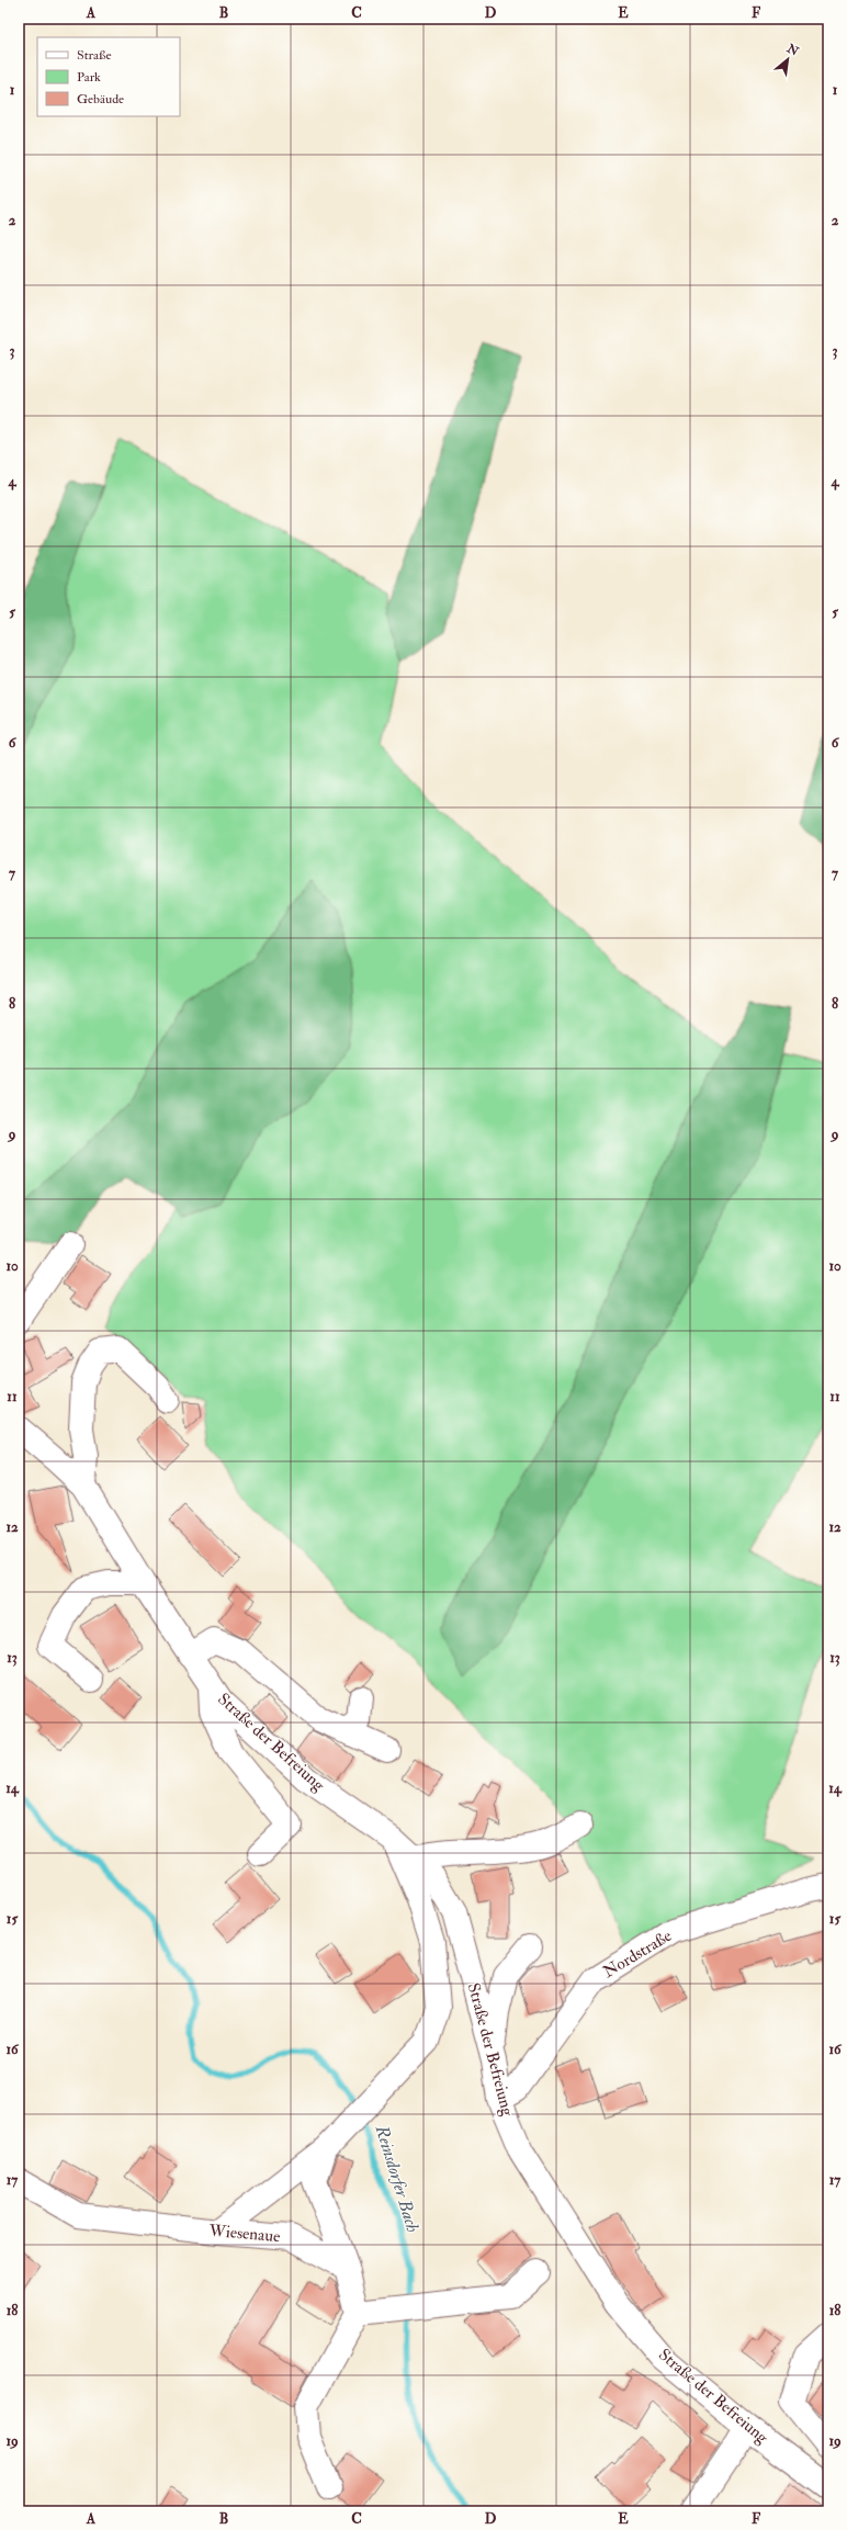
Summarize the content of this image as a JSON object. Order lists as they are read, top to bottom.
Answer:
{
  "streets": {
    "street": ["Straße der Befreiung", "Nordstraße", "Wiesenaue"]
  },
  "crossings": [
    ["Straße der Befreiung", "Nordstraße"]
  ],
  "water": ["Reinsdorfer Bach"],
  "legend": ["Straße", "Park", "Gebäude"],
  "north": "top right",
  "grid": {
    "columns": [
      "A",
      "B",
      "C",
      "D",
      "E",
      "F"
    ],
    "rows": [
      "1",
      "2",
      "3",
      "4",
      "5",
      "6",
      "7",
      "8",
      "9",
      "10",
      "11",
      "12",
      "13",
      "14",
      "15",
      "16",
      "17",
      "18",
      "19"
    ]
  }
}
